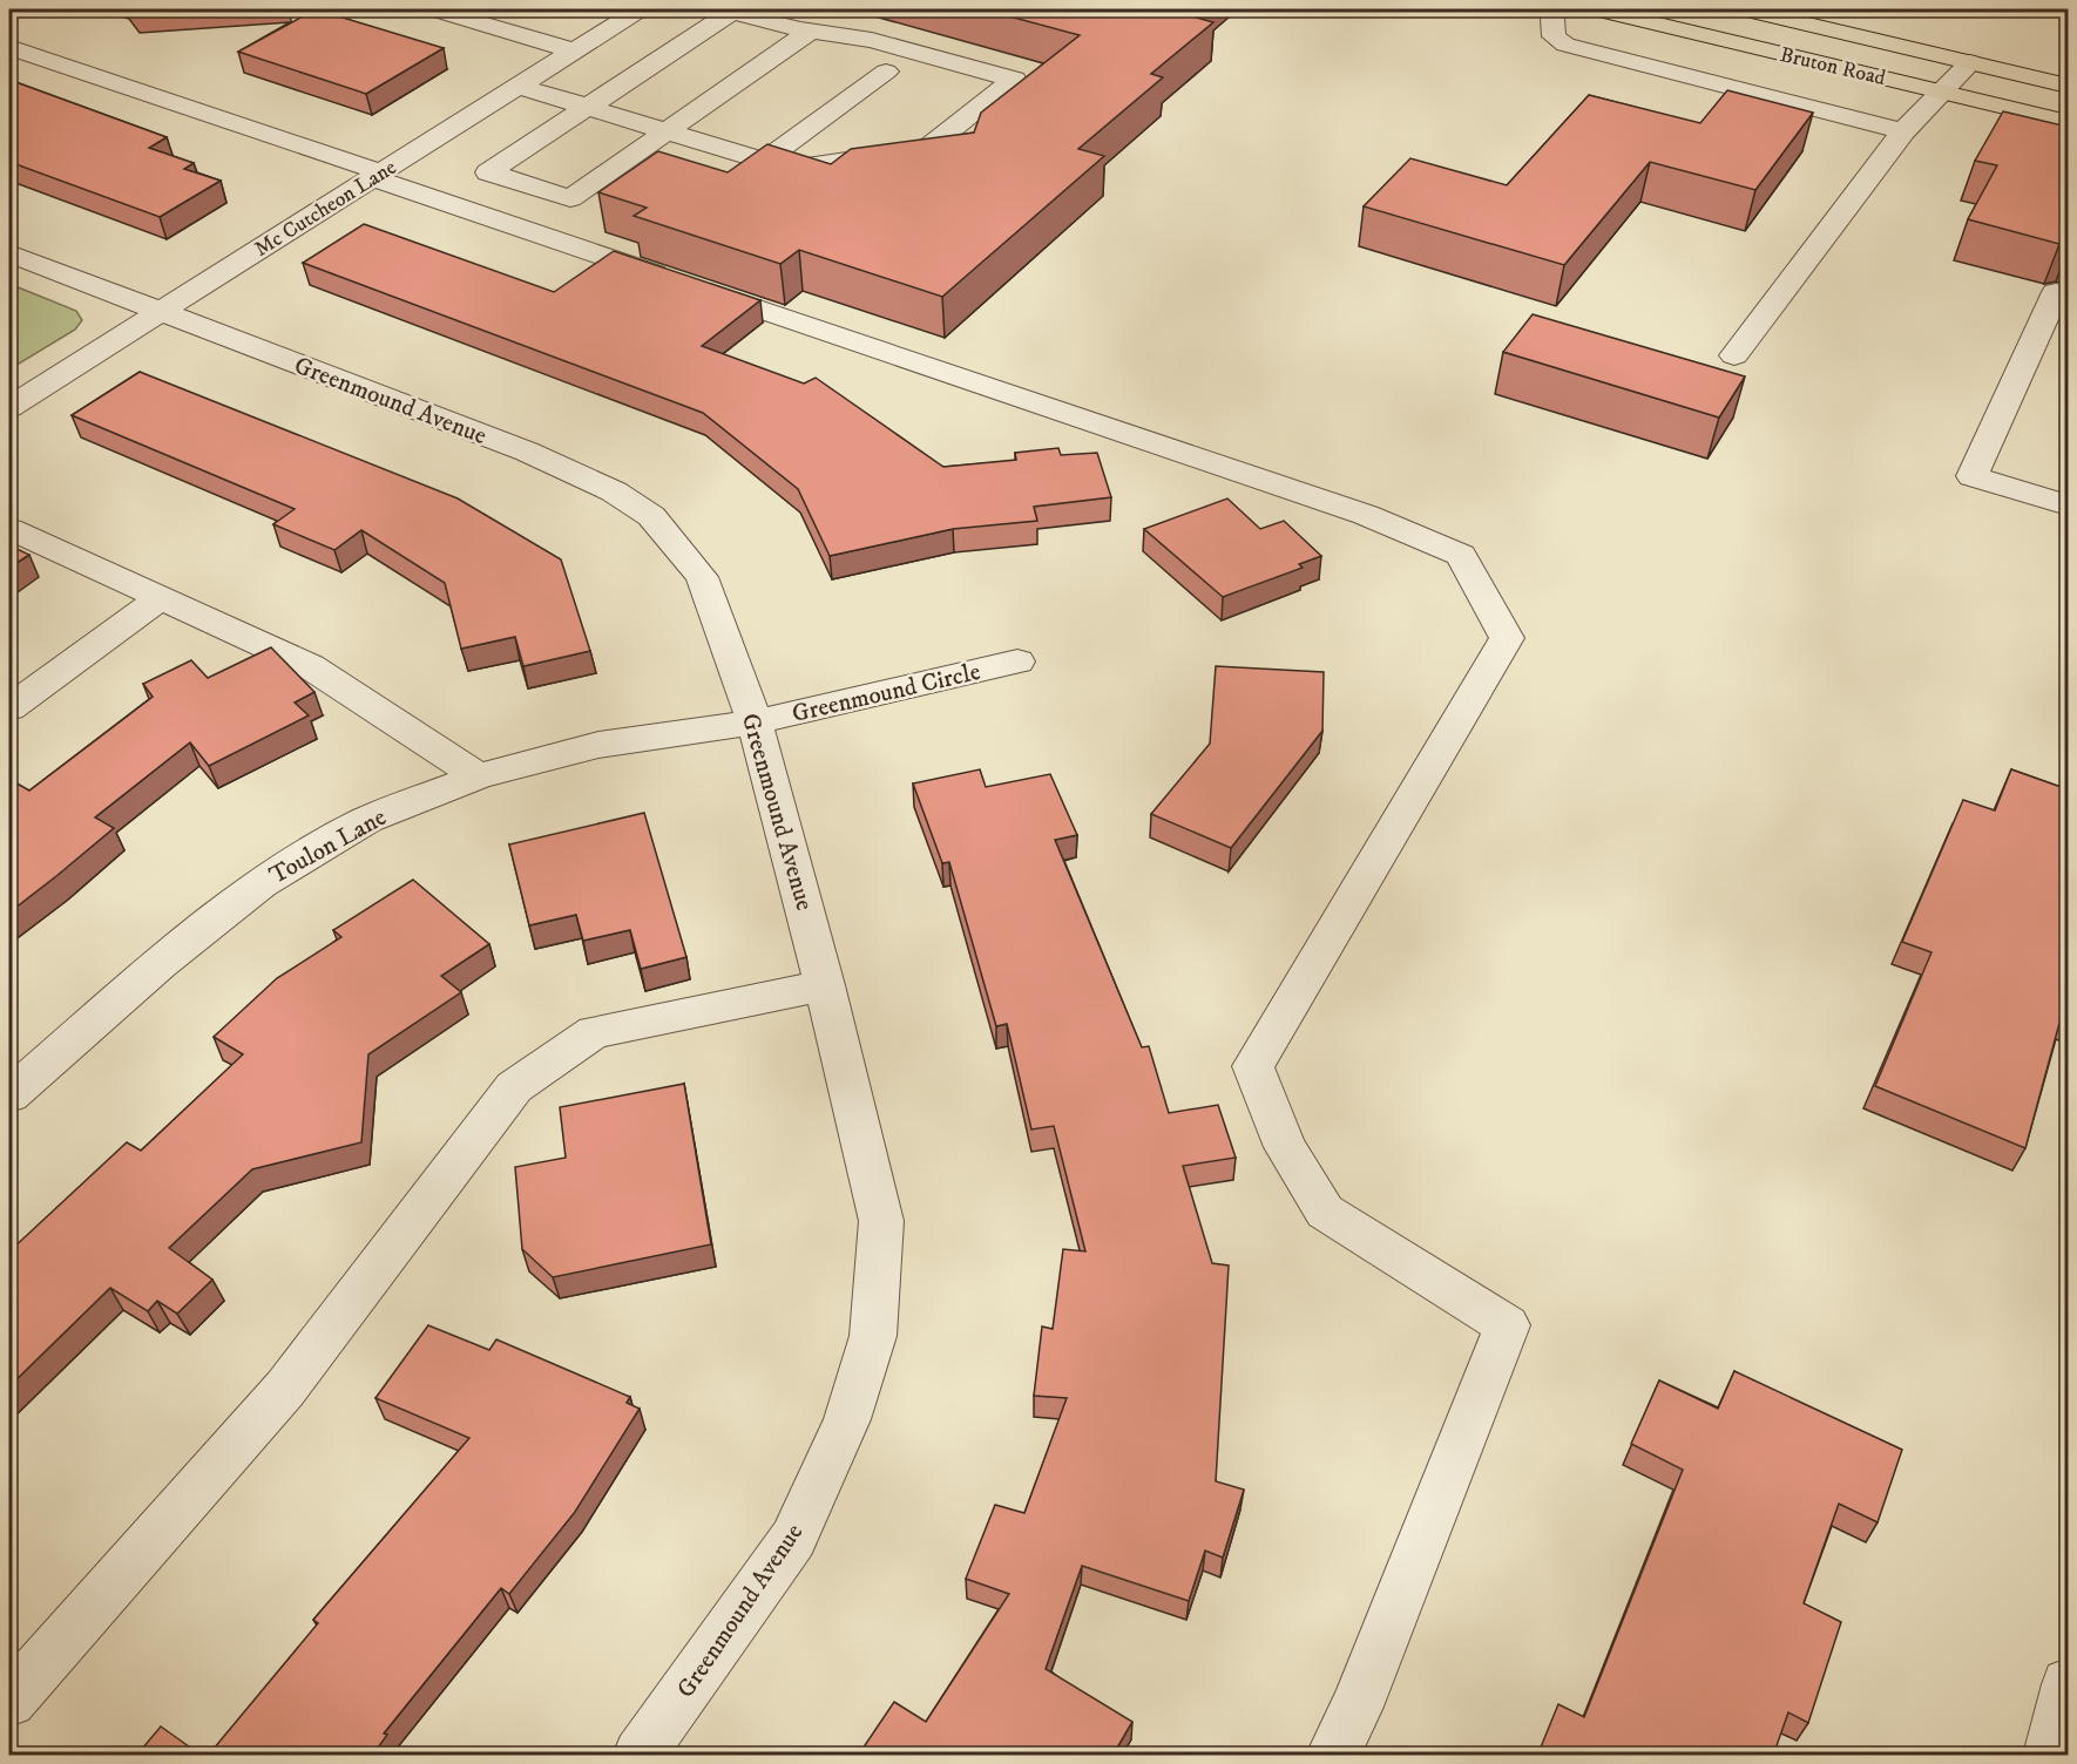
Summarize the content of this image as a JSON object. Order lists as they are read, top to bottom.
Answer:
{
  "streets": {
    "main road": ["Bruton Road"],
    "street": [
      "Mc Cutcheon Lane",
      "Greenmound Avenue",
      "Greenmound Circle",
      "Toulon Lane"
    ]
  },
  "crossings": [
    ["Mc Cutcheon Lane", "Greenmound Avenue"],
    ["Greenmound Avenue", "Greenmound Circle"],
    ["Greenmound Avenue", "Toulon Lane"],
    ["Greenmound Circle", "Toulon Lane"]
  ]
}
